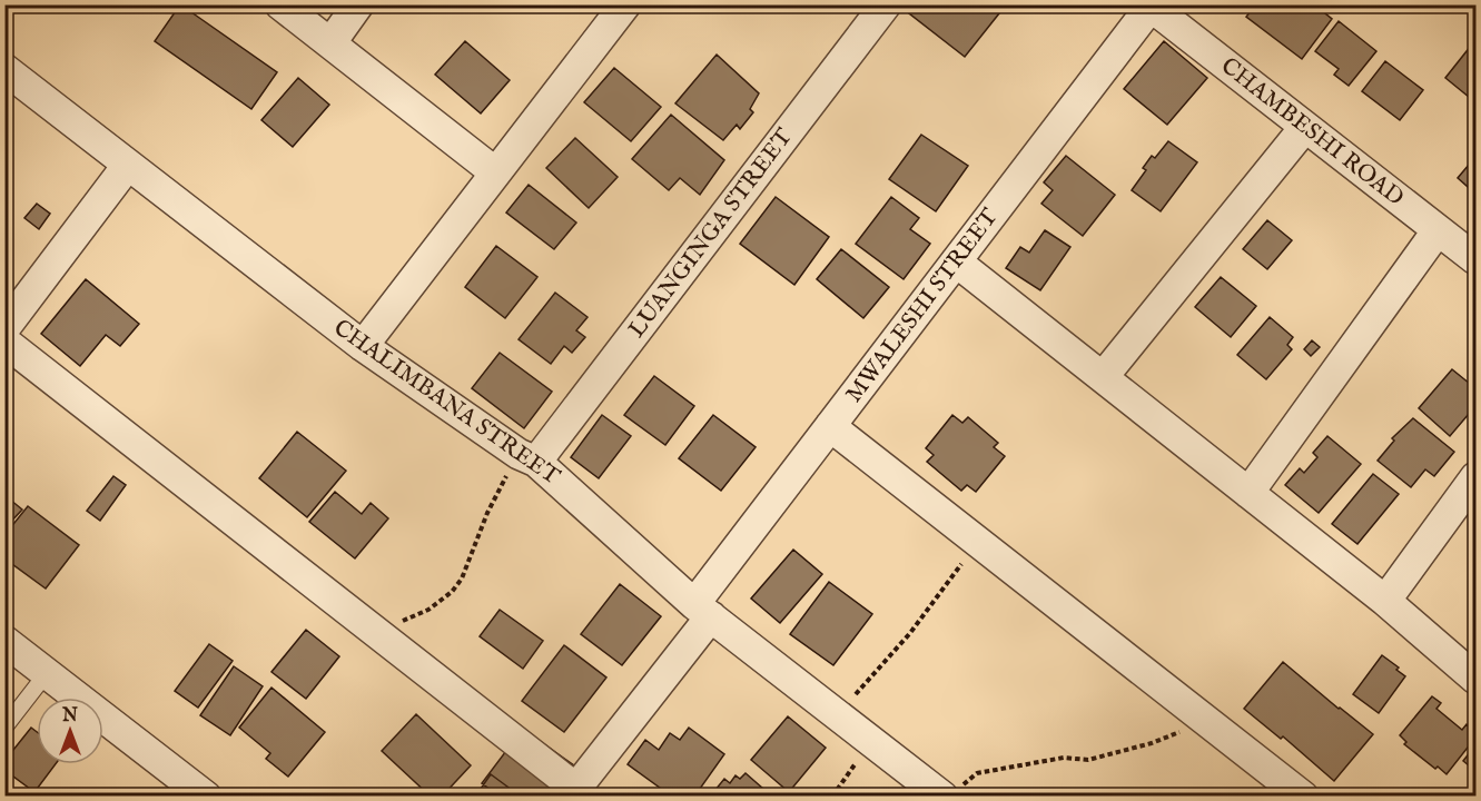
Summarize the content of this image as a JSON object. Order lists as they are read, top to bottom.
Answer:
{
  "streets": {
    "street": [
      "CHAMBESHI ROAD",
      "LUANGINGA STREET",
      "MWALESHI STREET",
      "CHALIMBANA STREET"
    ]
  },
  "crossings": [
    ["CHAMBESHI ROAD", "MWALESHI STREET"],
    ["LUANGINGA STREET", "CHALIMBANA STREET"],
    ["MWALESHI STREET", "CHALIMBANA STREET"]
  ],
  "north": "top"
}
